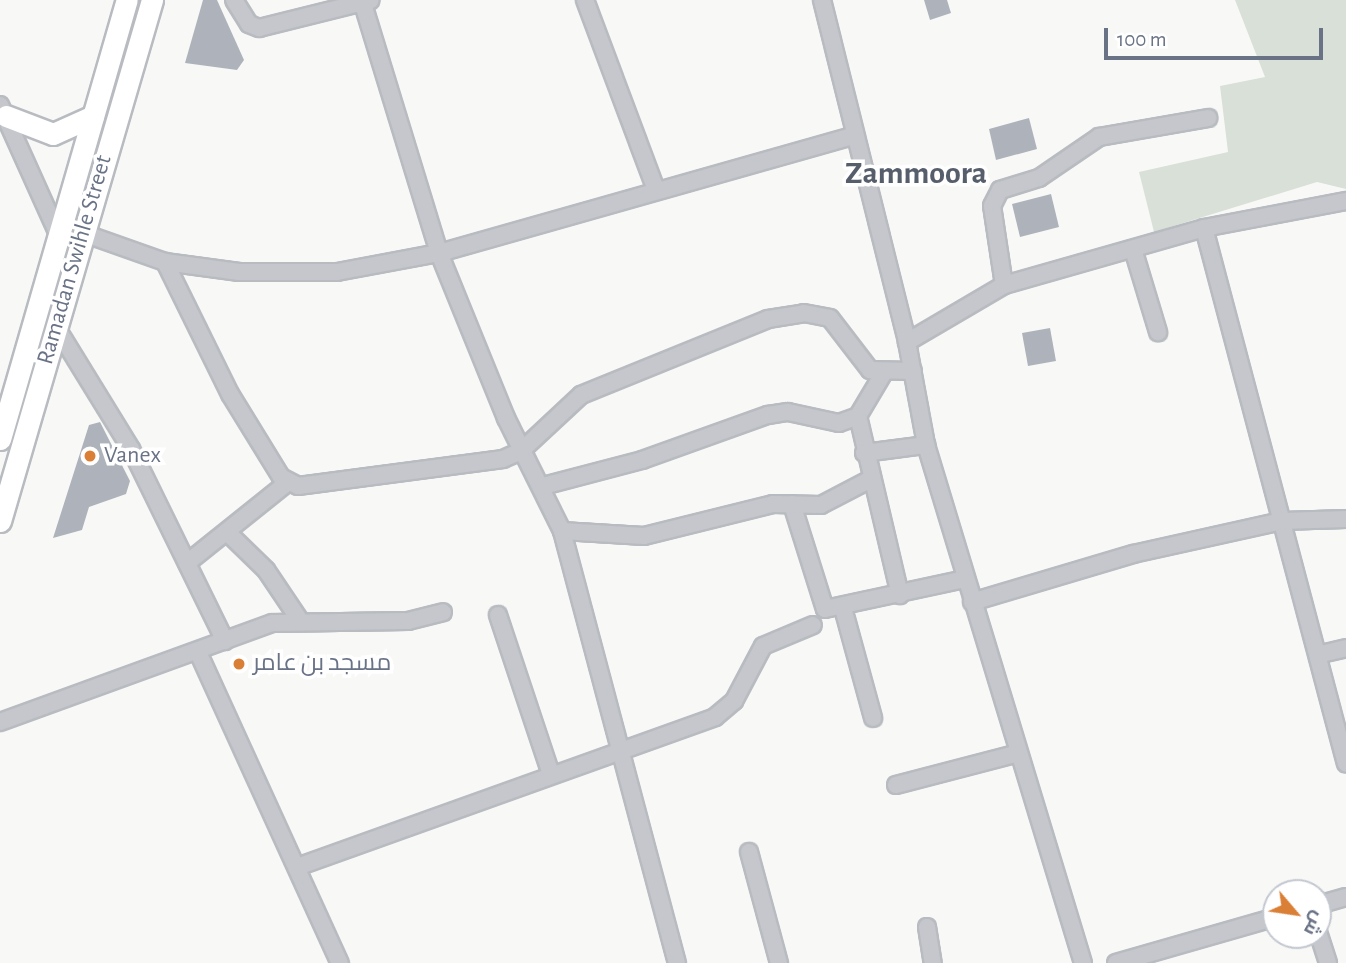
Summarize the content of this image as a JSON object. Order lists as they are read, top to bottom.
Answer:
{
  "streets": {
    "main road": ["Ramadan Swihle Street"]
  },
  "districts": ["Zammoora"],
  "places": ["Vanex", "مسجد بن عامر"],
  "scale_bar": "100 m",
  "north": "bottom right"
}
